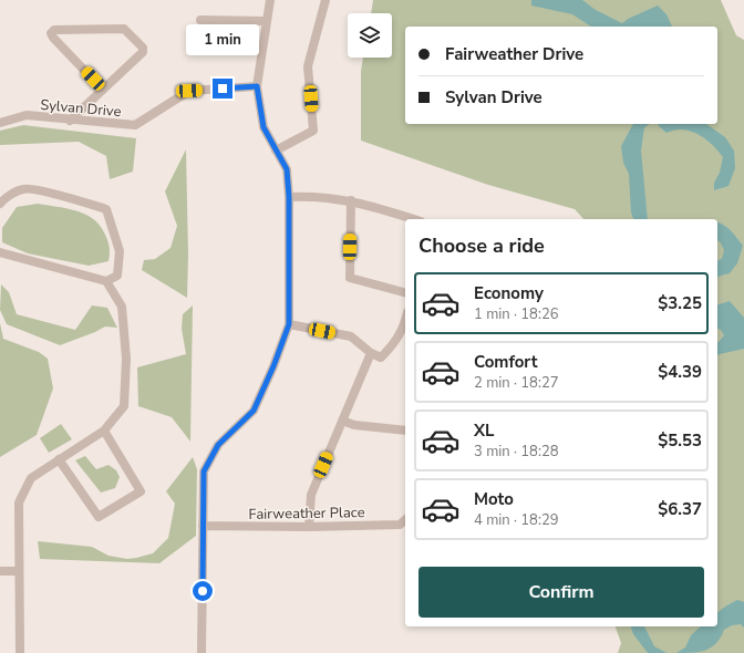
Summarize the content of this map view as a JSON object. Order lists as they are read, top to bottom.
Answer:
{
  "streets": {
    "street": ["Sylvan Drive", "Fairweather Place"]
  },
  "page": {
    "bubble": "1 min",
    "banner": ["Fairweather Drive", "Sylvan Drive"],
    "heading": "Choose a ride",
    "list": [
      {
        "name": "Economy",
        "note": "1 min · 18:26",
        "value": "$3.25"
      },
      {
        "name": "Comfort",
        "note": "2 min · 18:27",
        "value": "$4.39"
      },
      {
        "name": "XL",
        "note": "3 min · 18:28",
        "value": "$5.53"
      },
      {
        "name": "Moto",
        "note": "4 min · 18:29",
        "value": "$6.37"
      }
    ],
    "buttons": "Confirm"
  }
}
